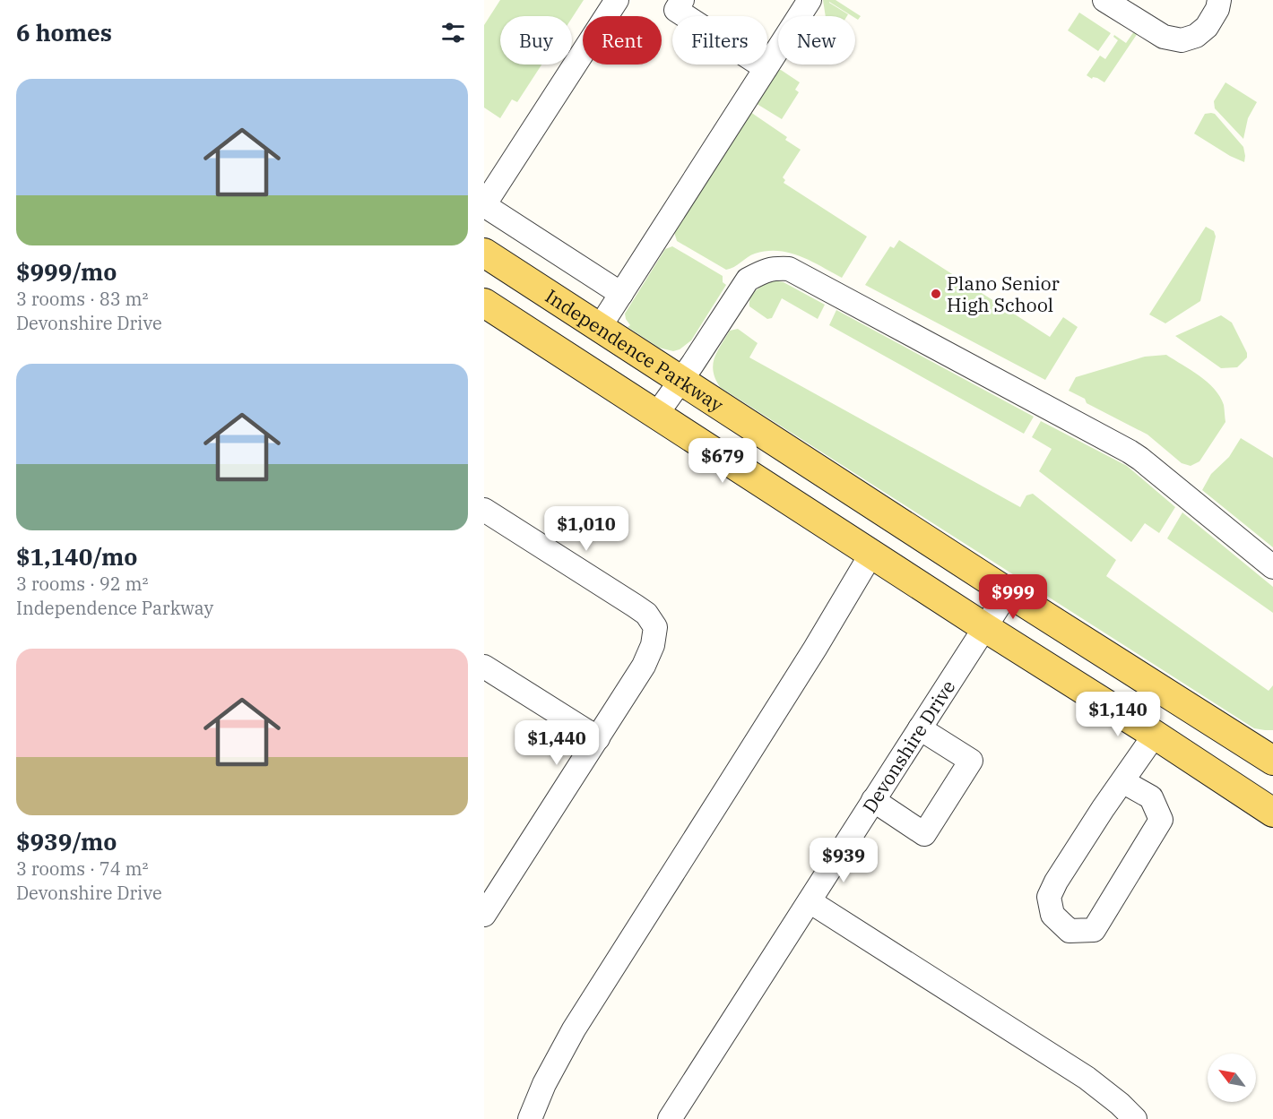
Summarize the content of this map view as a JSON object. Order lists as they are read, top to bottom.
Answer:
{
  "streets": {
    "main road": ["Independence Parkway"],
    "street": ["Devonshire Drive"]
  },
  "crossings": [
    ["Independence Parkway", "Devonshire Drive"]
  ],
  "places": ["Plano Senior High School"],
  "north": "top left",
  "page": {
    "heading": "6 homes",
    "chip": [
      "Buy",
      "Rent",
      "Filters",
      "New"
    ],
    "list": [
      {
        "name": "$999/mo",
        "note": "3 rooms · 83 m² · Devonshire Drive"
      },
      {
        "name": "$1,140/mo",
        "note": "3 rooms · 92 m² · Independence Parkway"
      },
      {
        "name": "$939/mo",
        "note": "3 rooms · 74 m² · Devonshire Drive"
      }
    ],
    "price": [
      "$679",
      "$1,010",
      "$999",
      "$1,140",
      "$1,440",
      "$939"
    ]
  }
}
